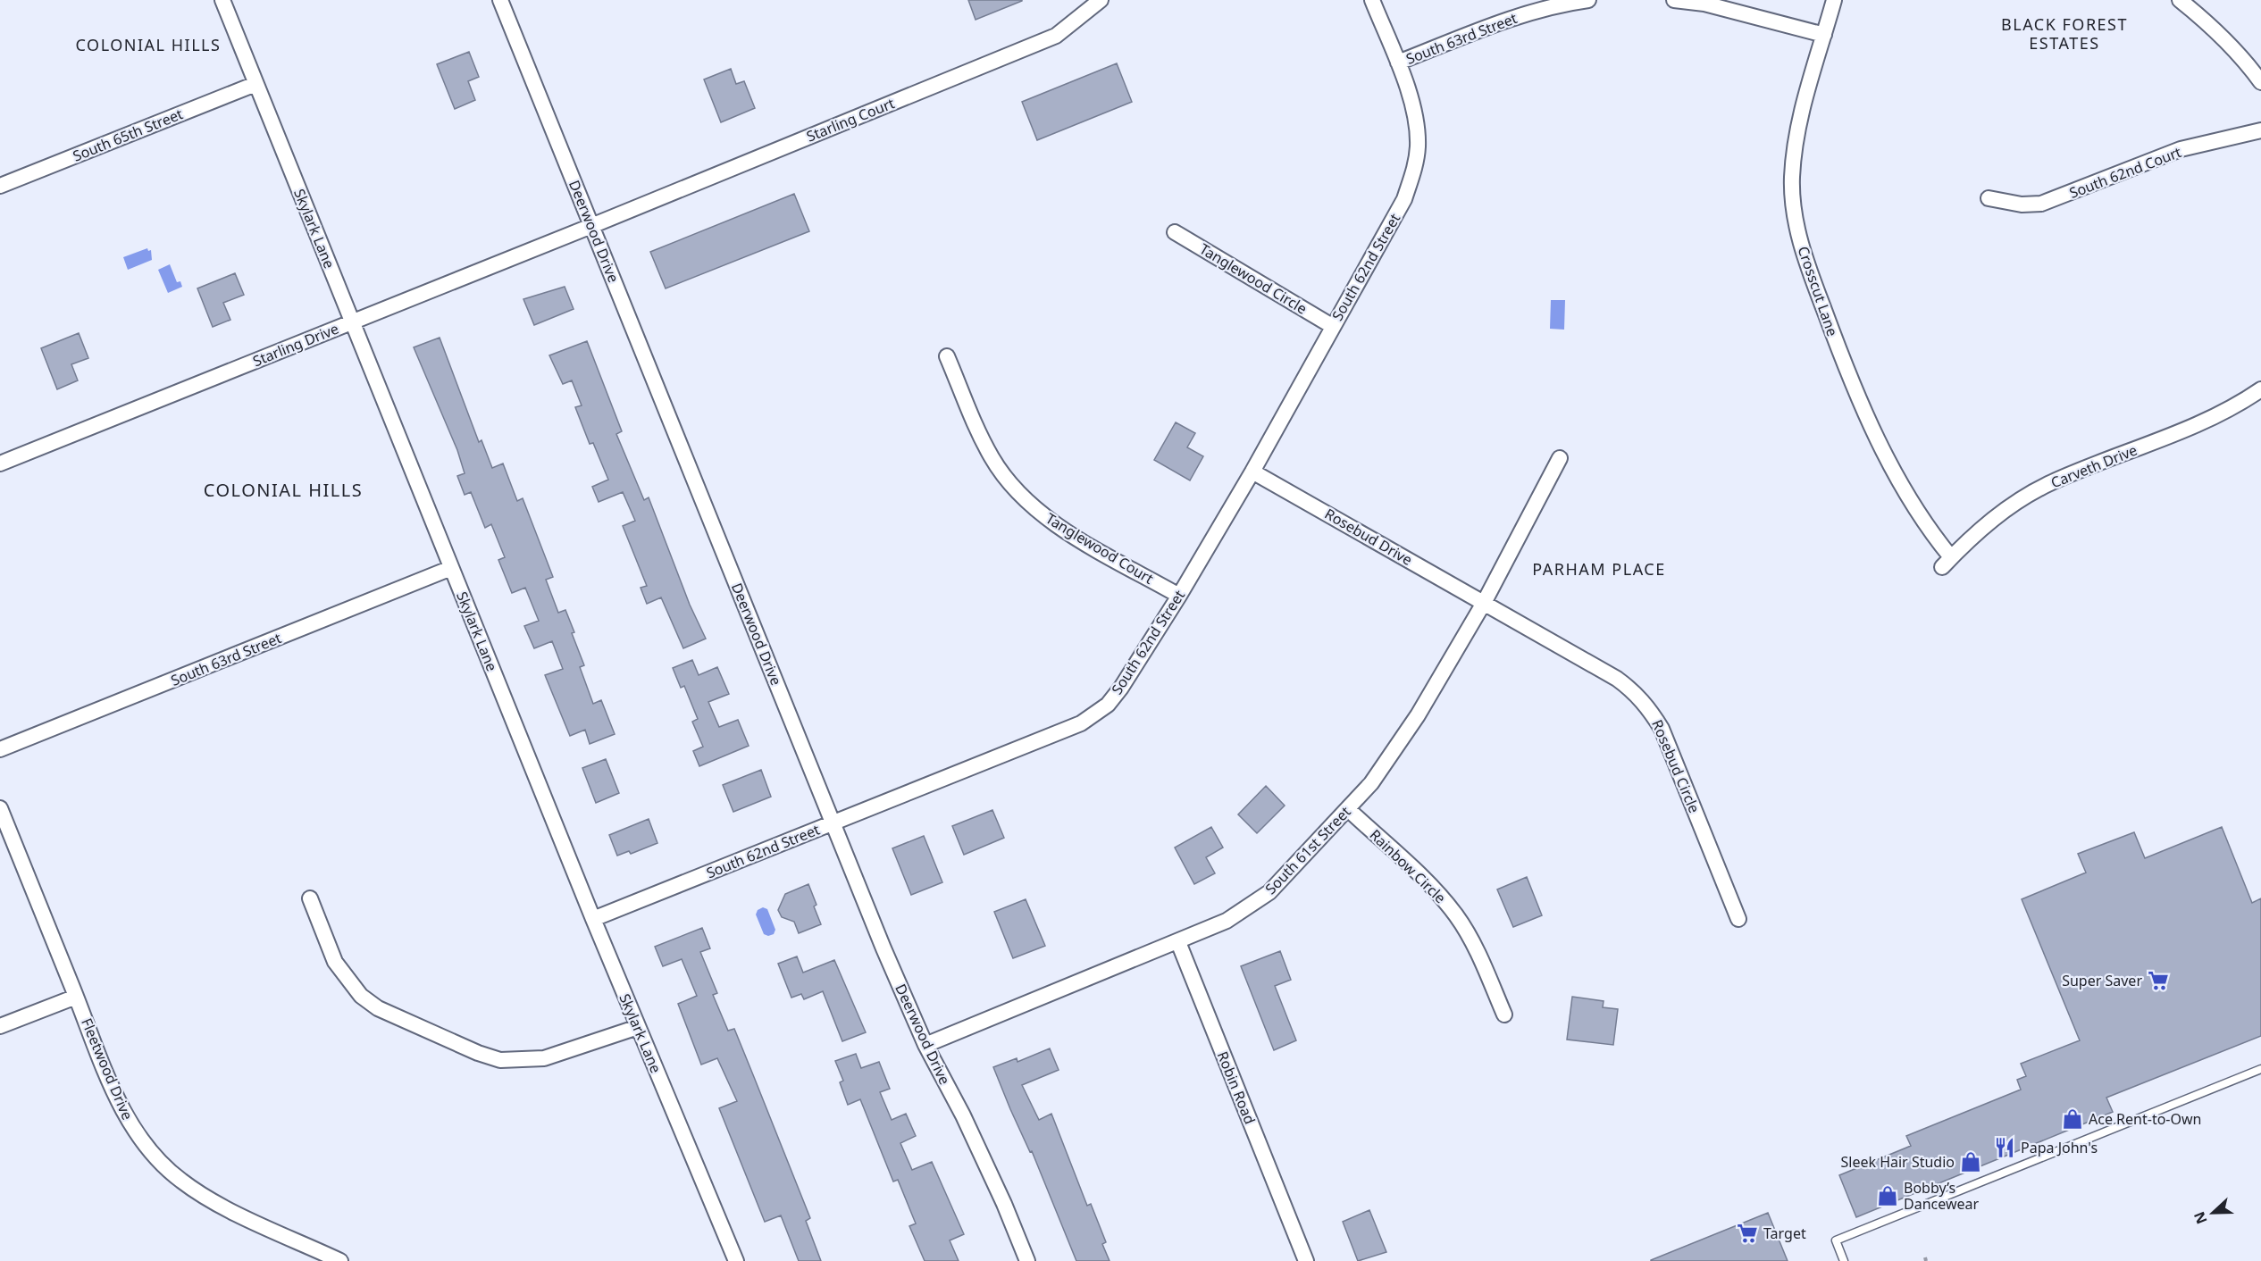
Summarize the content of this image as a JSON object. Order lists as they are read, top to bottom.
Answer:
{
  "streets": {
    "street": [
      "South 63rd Street",
      "Starling Court",
      "South 65th Street",
      "South 62nd Court",
      "Skylark Lane",
      "Deerwood Drive",
      "South 62nd Street",
      "Tanglewood Circle",
      "Crosscut Lane",
      "Starling Drive",
      "Carveth Drive",
      "Rosebud Drive",
      "Tanglewood Court",
      "Rosebud Circle",
      "South 61st Street",
      "Rainbow Circle",
      "Fleetwood Drive",
      "Robin Road"
    ]
  },
  "crossings": [
    ["South 63rd Street", "Skylark Lane"],
    ["South 63rd Street", "South 62nd Street"],
    ["Starling Court", "Deerwood Drive"],
    ["Starling Court", "Starling Drive"],
    ["South 65th Street", "Skylark Lane"],
    ["Skylark Lane", "South 62nd Street"],
    ["Skylark Lane", "Starling Drive"],
    ["Deerwood Drive", "South 62nd Street"],
    ["Deerwood Drive", "Starling Drive"],
    ["Deerwood Drive", "South 61st Street"],
    ["South 62nd Street", "Tanglewood Circle"],
    ["South 62nd Street", "Rosebud Drive"],
    ["South 62nd Street", "Tanglewood Court"],
    ["Crosscut Lane", "Carveth Drive"],
    ["Rosebud Drive", "Rosebud Circle"],
    ["Rosebud Drive", "South 61st Street"],
    ["Rosebud Circle", "South 61st Street"],
    ["South 61st Street", "Rainbow Circle"],
    ["South 61st Street", "Robin Road"]
  ],
  "districts": [
    "BLACK FOREST ESTATES",
    "COLONIAL HILLS",
    "COLONIAL HILLS",
    "PARHAM PLACE"
  ],
  "places": {
    "supermarket": ["Super Saver", "Target"],
    "shop": ["Ace Rent-to-Own", "Sleek Hair Studio", "Bobby’s Dancewear"],
    "restaurant": ["Papa John's"]
  },
  "north": "left"
}
